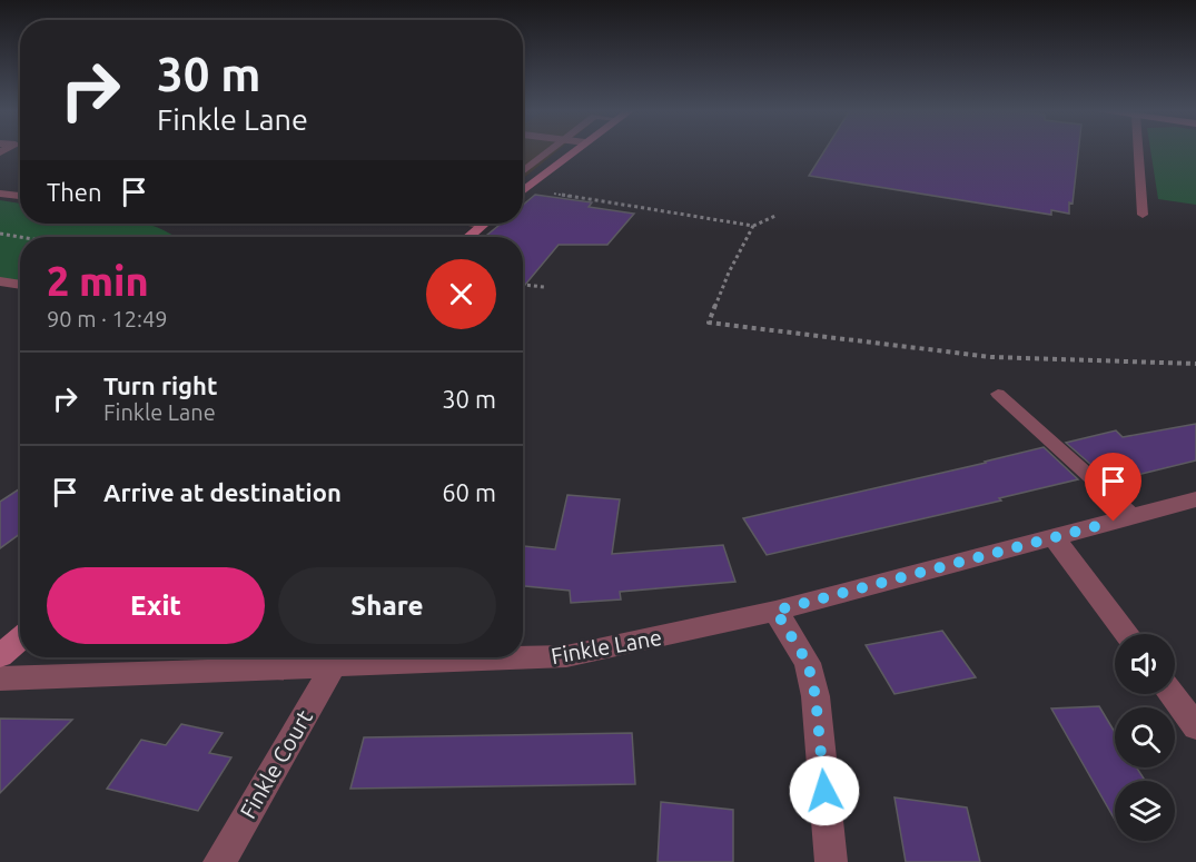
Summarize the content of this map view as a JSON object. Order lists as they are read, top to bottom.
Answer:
{
  "streets": {
    "street": ["Finkle Lane", "Finkle Court"]
  },
  "crossings": [
    ["Finkle Lane", "Finkle Court"]
  ],
  "page": {
    "turn": ["30 m", "Finkle Lane"],
    "then": "Then",
    "heading": ["2 min", "90 m · 12:49"],
    "list": [
      {
        "name": "Turn right",
        "note": "Finkle Lane",
        "value": "30 m"
      },
      {
        "name": "Arrive at destination",
        "value": "60 m"
      }
    ],
    "buttons": ["Exit", "Share"]
  }
}
